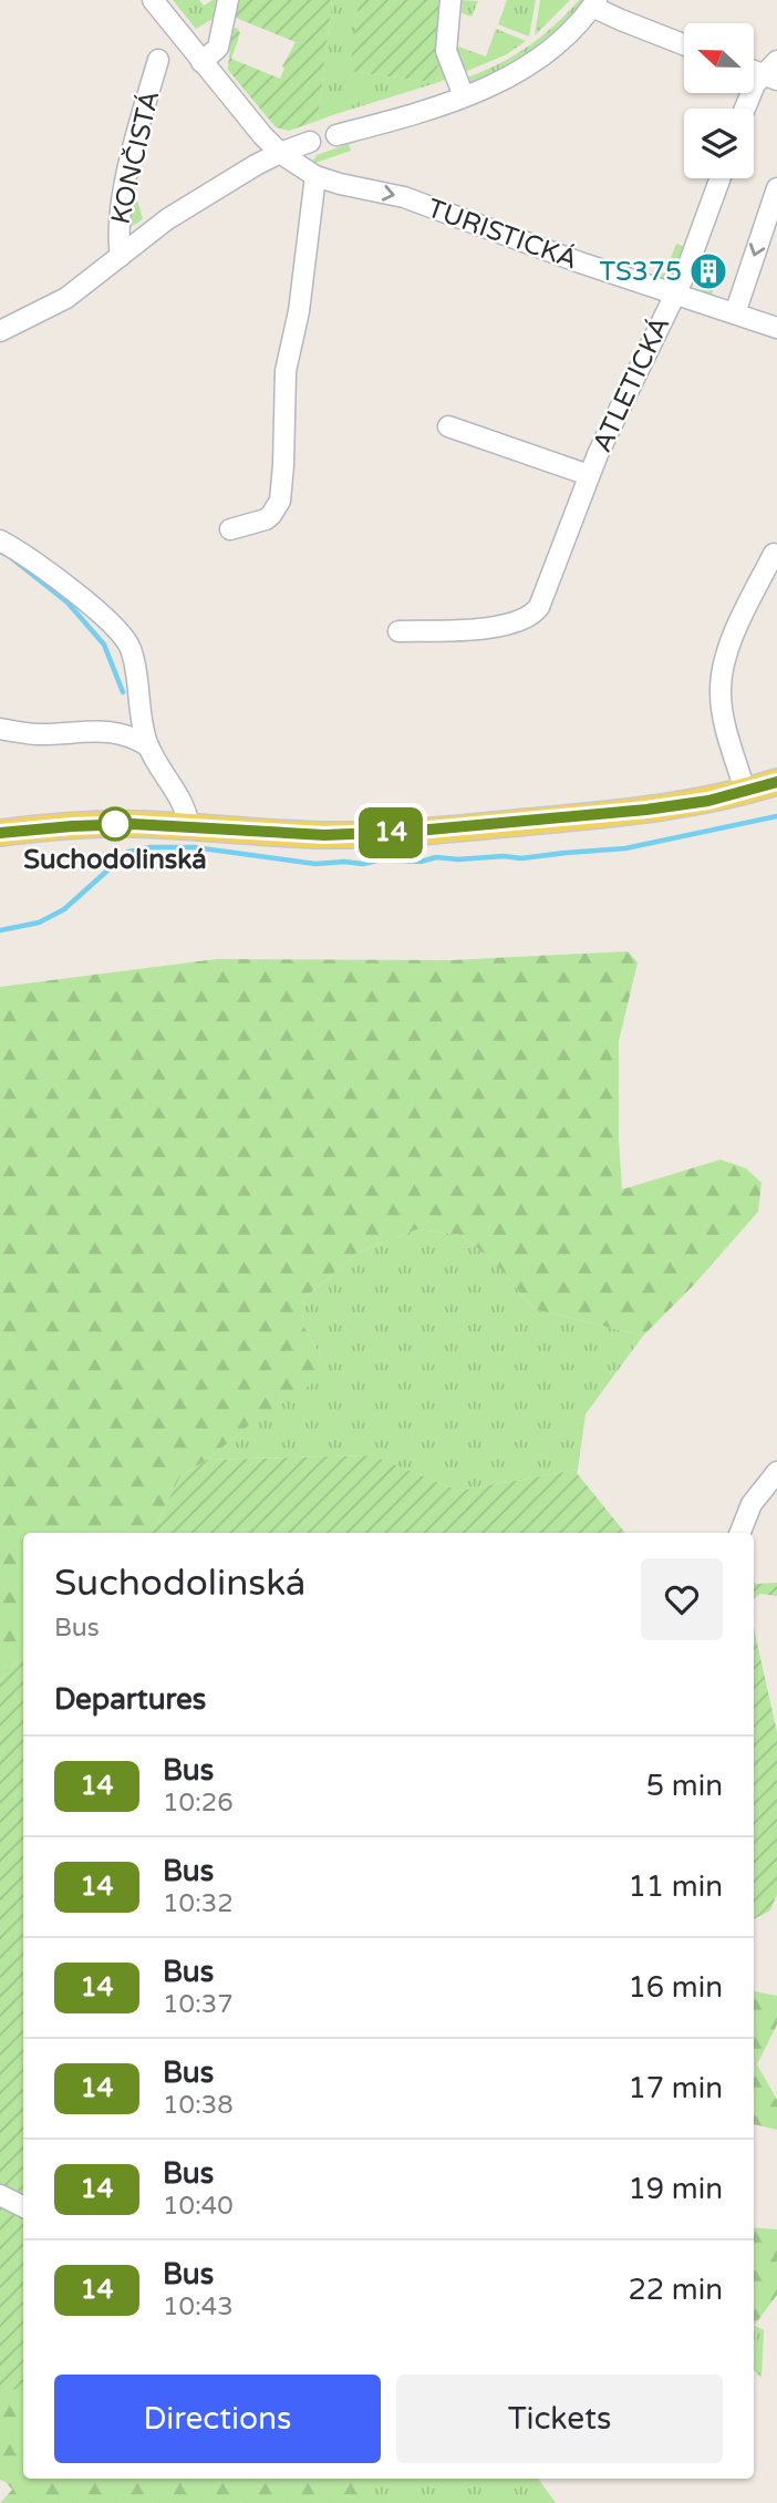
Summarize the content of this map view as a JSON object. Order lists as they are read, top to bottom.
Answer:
{
  "streets": {
    "street": ["KONČISTÁ", "TURISTICKÁ", "ATLETICKÁ"]
  },
  "crossings": [
    ["TURISTICKÁ", "ATLETICKÁ"]
  ],
  "one_way": ["TURISTICKÁ"],
  "places": {
    "building": ["TS375"],
    "other": ["Suchodolinská"]
  },
  "lines": ["bus line 14"],
  "north": "left",
  "page": {
    "on_map": "14",
    "heading": [
      ["Suchodolinská", "Bus"],
      "Departures"
    ],
    "list": [
      {
        "mark": "14",
        "name": "Bus",
        "note": "10:26",
        "value": "5 min"
      },
      {
        "mark": "14",
        "name": "Bus",
        "note": "10:32",
        "value": "11 min"
      },
      {
        "mark": "14",
        "name": "Bus",
        "note": "10:37",
        "value": "16 min"
      },
      {
        "mark": "14",
        "name": "Bus",
        "note": "10:38",
        "value": "17 min"
      },
      {
        "mark": "14",
        "name": "Bus",
        "note": "10:40",
        "value": "19 min"
      },
      {
        "mark": "14",
        "name": "Bus",
        "note": "10:43",
        "value": "22 min"
      }
    ],
    "buttons": ["Directions", "Tickets"]
  }
}
